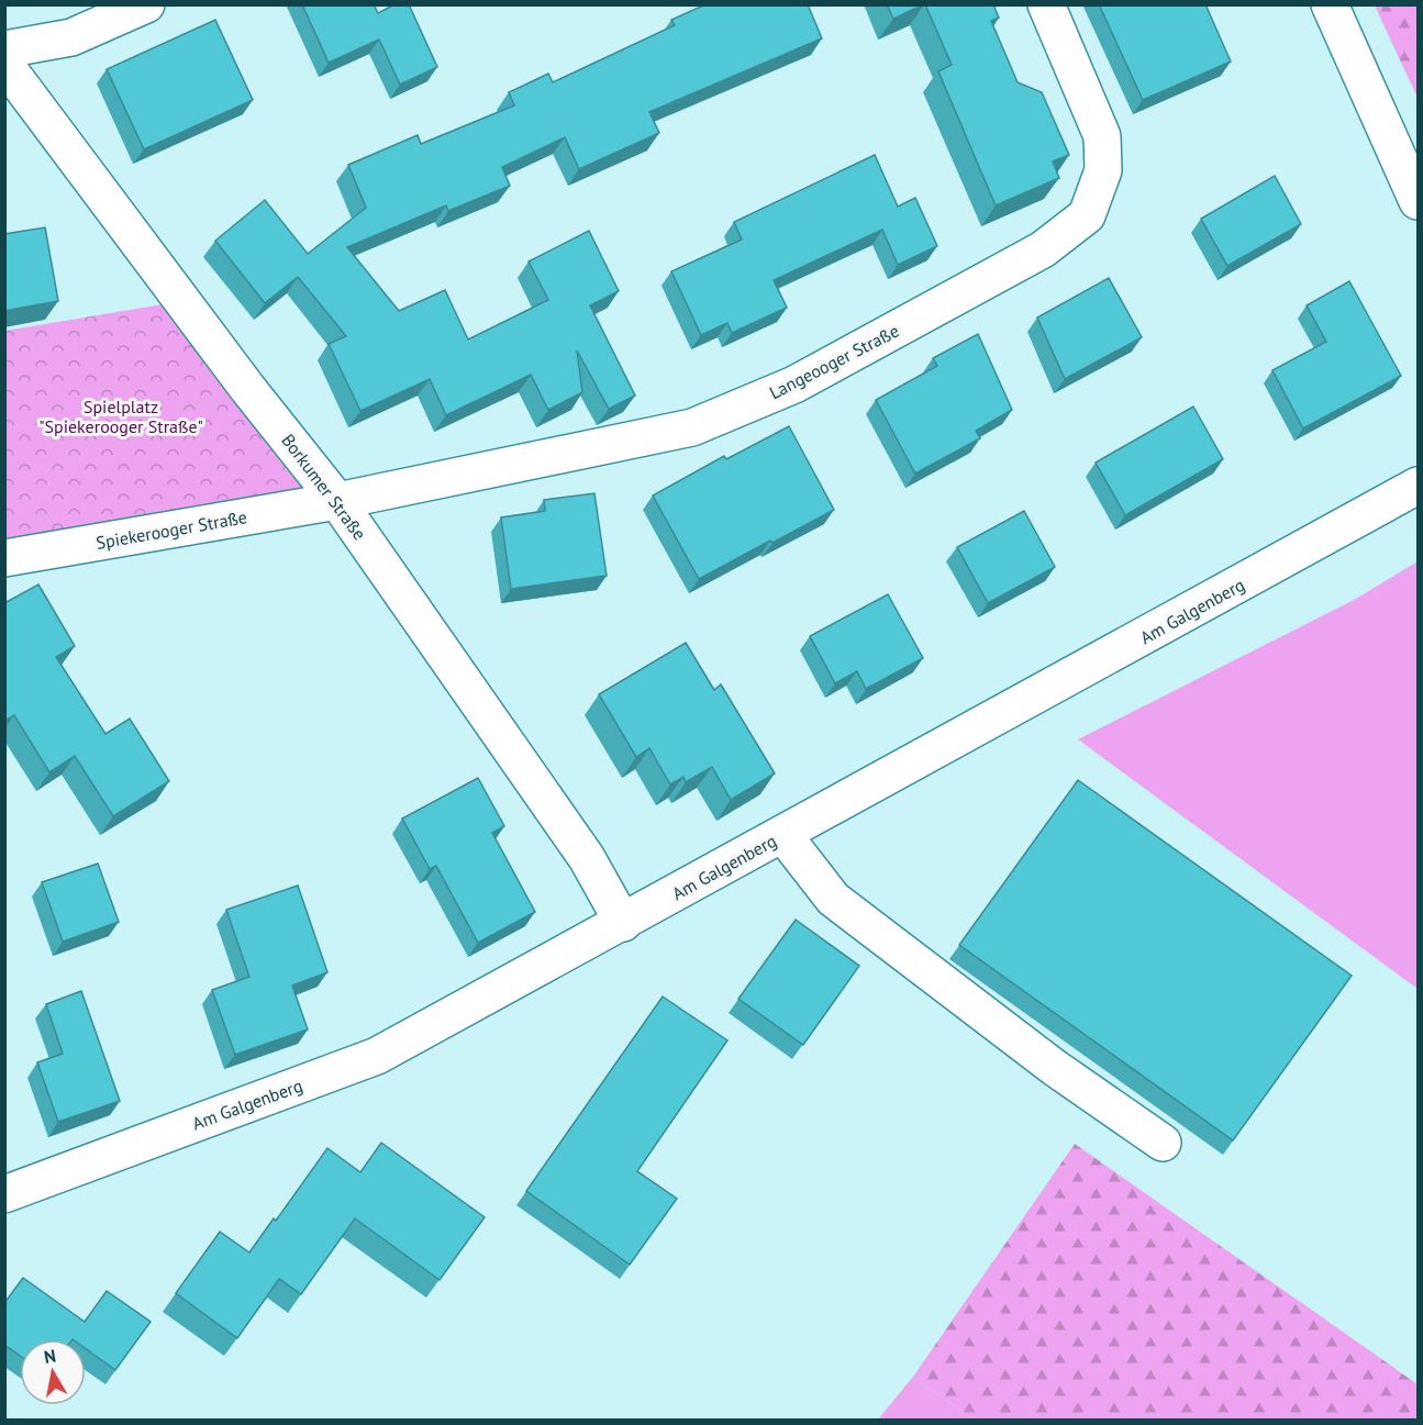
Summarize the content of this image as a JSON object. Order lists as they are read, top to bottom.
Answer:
{
  "streets": {
    "street": [
      "Langeooger Straße",
      "Borkumer Straße",
      "Spiekerooger Straße",
      "Am Galgenberg"
    ]
  },
  "crossings": [
    ["Langeooger Straße", "Borkumer Straße"],
    ["Langeooger Straße", "Spiekerooger Straße"],
    ["Borkumer Straße", "Spiekerooger Straße"],
    ["Borkumer Straße", "Am Galgenberg"]
  ],
  "parks": ["Spielplatz \"Spiekerooger Straße\""],
  "north": "top"
}
